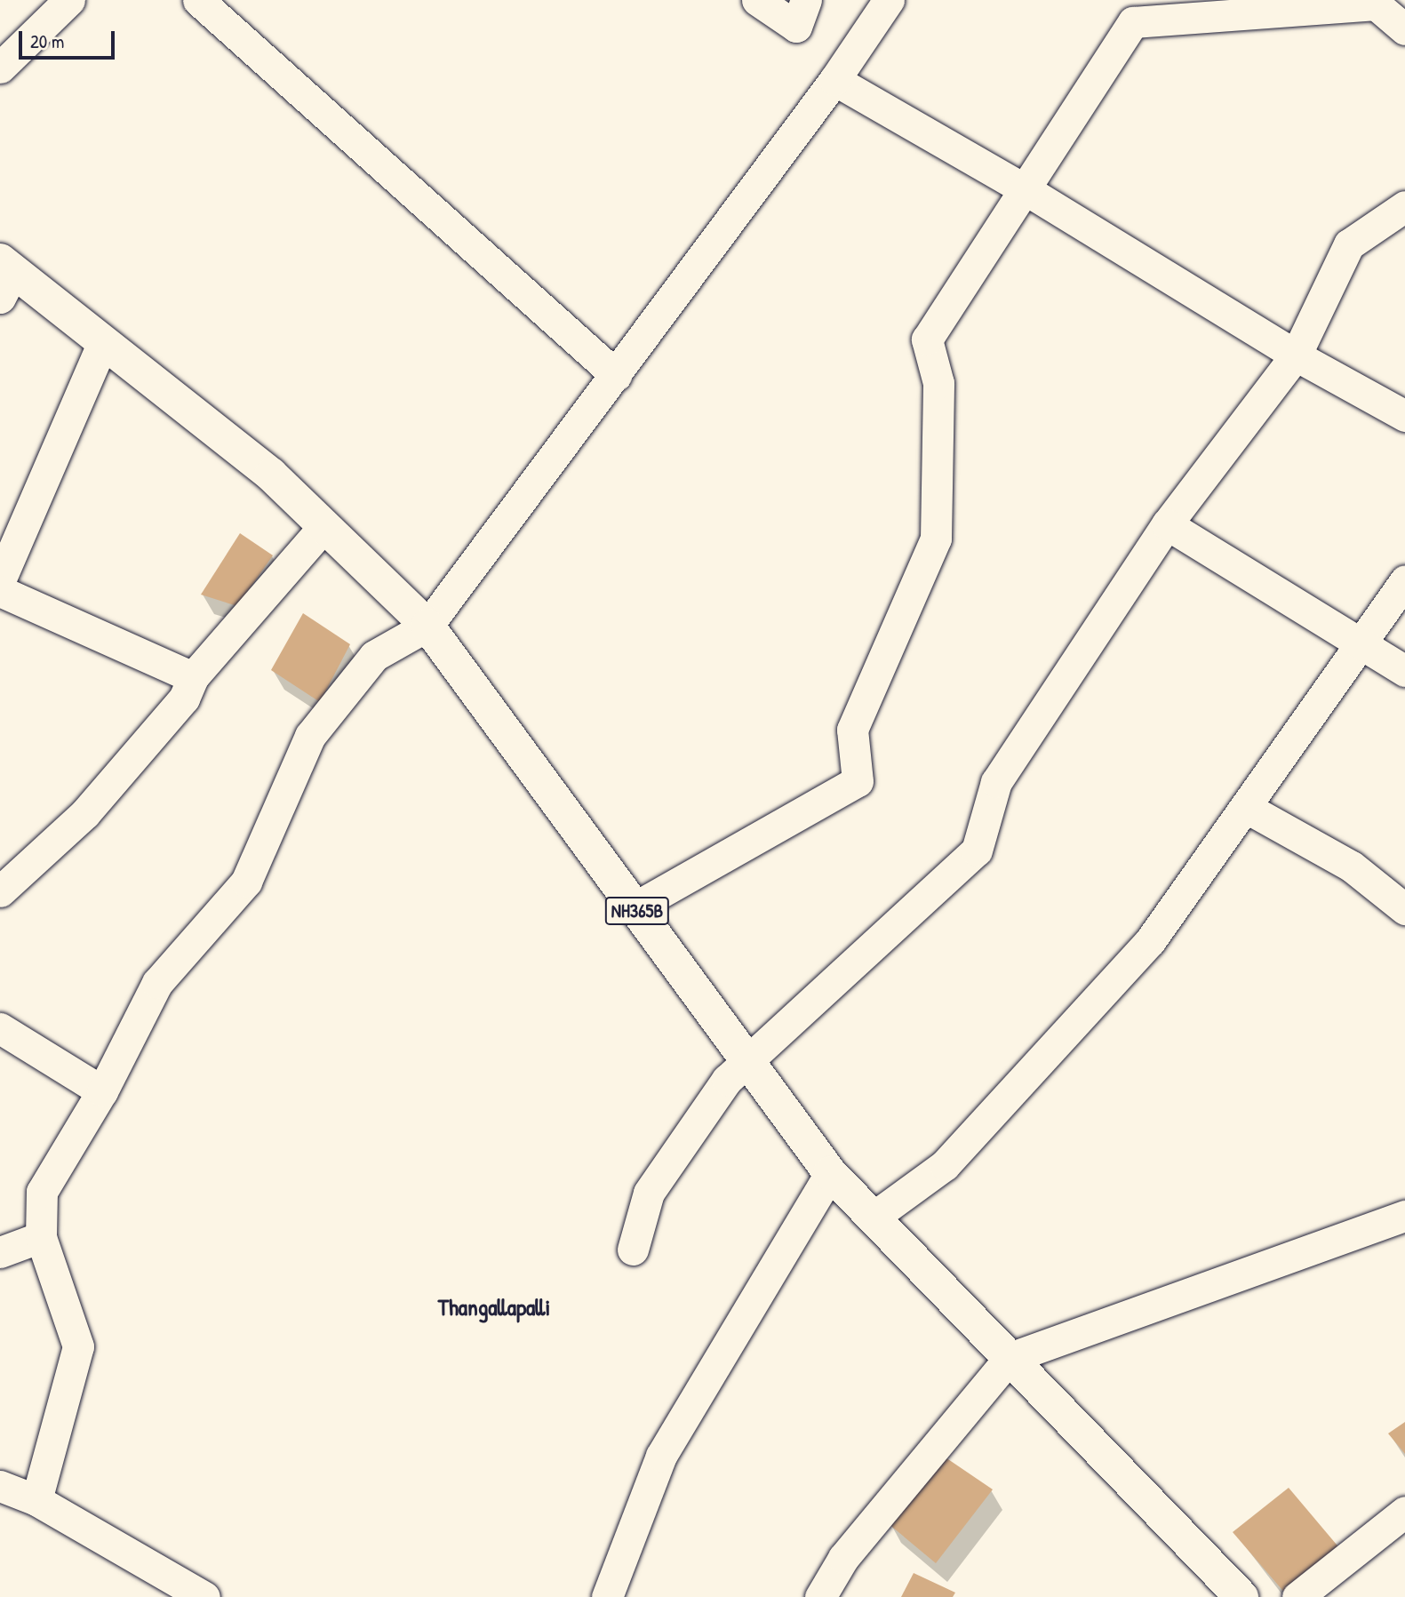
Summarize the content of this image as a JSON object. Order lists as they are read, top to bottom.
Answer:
{
  "streets": {
    "highway": ["NH365B"]
  },
  "districts": ["Thangallapalli"],
  "scale_bar": "20 m"
}
